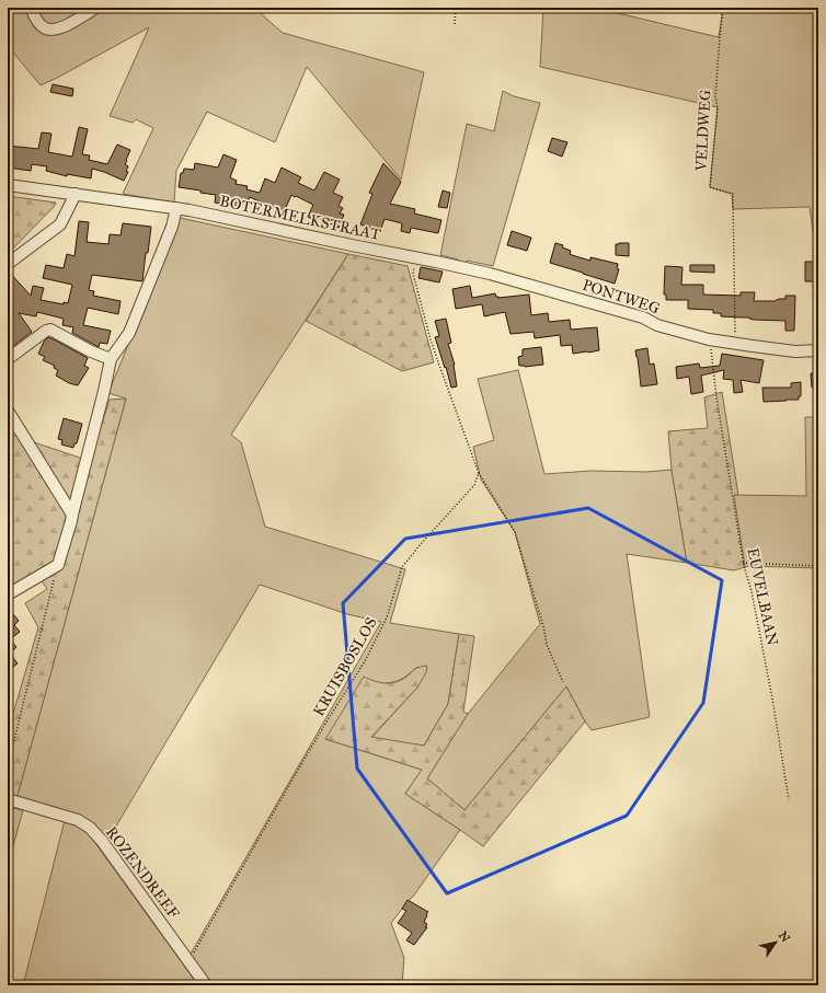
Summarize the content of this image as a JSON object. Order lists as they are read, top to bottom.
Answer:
{
  "streets": {
    "street": ["BOTERMELKSTRAAT", "PONTWEG", "ROZENDREEF"],
    "path": ["VELDWEG", "EUVELBAAN", "KRUISBOSLOS"]
  },
  "crossings": [
    ["VELDWEG", "PONTWEG"],
    ["BOTERMELKSTRAAT", "PONTWEG"],
    ["PONTWEG", "EUVELBAAN"],
    ["KRUISBOSLOS", "ROZENDREEF"]
  ],
  "north": "top right"
}
